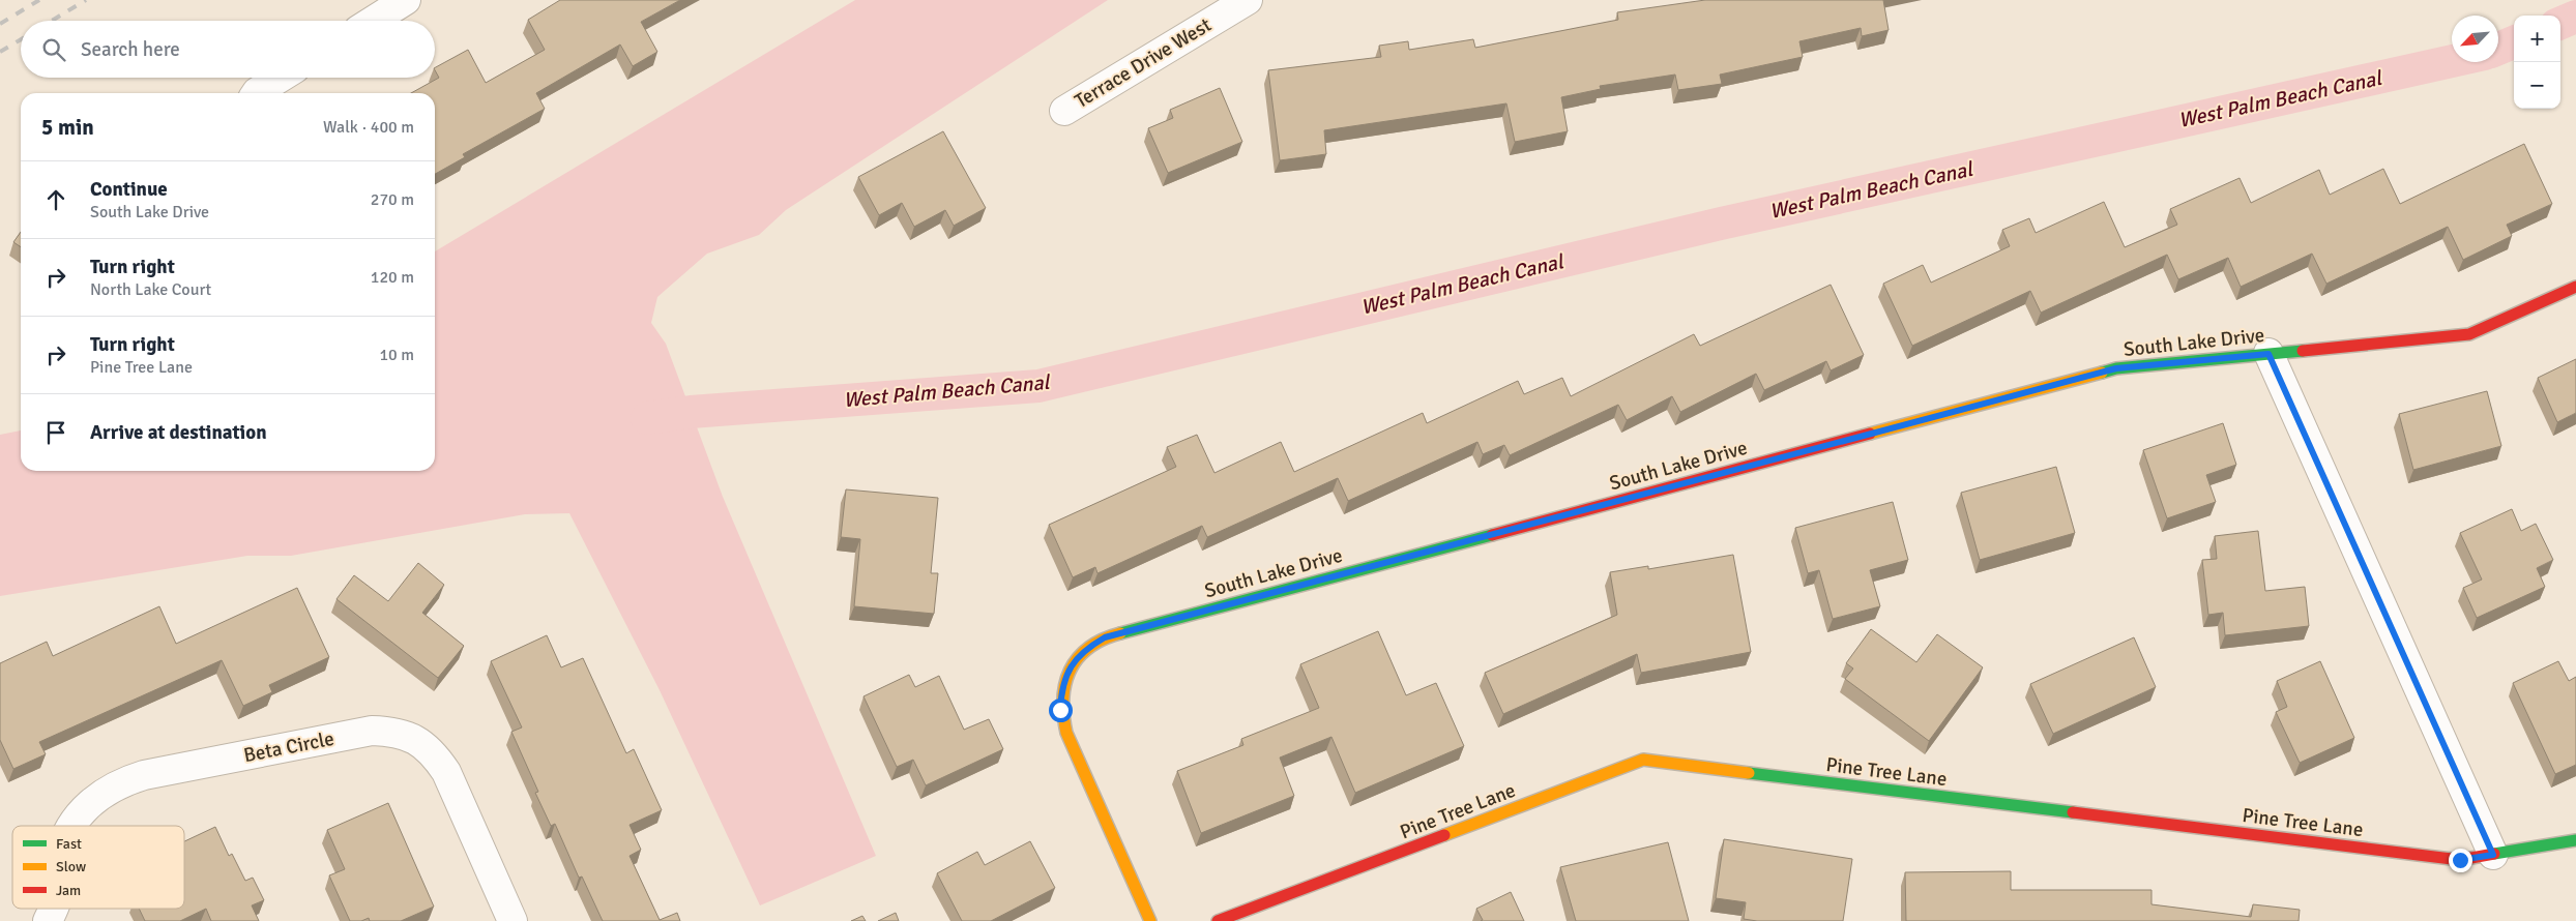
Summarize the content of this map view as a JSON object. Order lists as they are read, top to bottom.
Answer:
{
  "streets": {
    "street": [
      "Terrace Drive West",
      "South Lake Drive",
      "Beta Circle",
      "Pine Tree Lane"
    ]
  },
  "water": ["West Palm Beach Canal"],
  "legend": ["Fast", "Slow", "Jam"],
  "north": "bottom left",
  "page": {
    "map_buttons": ["+", "−"],
    "search": "Search here",
    "heading": ["5 min", "Walk · 400 m"],
    "list": [
      ["Continue", "South Lake Drive", "270 m"],
      ["Turn right", "North Lake Court", "120 m"],
      ["Turn right", "Pine Tree Lane", "10 m"],
      "Arrive at destination"
    ]
  }
}
